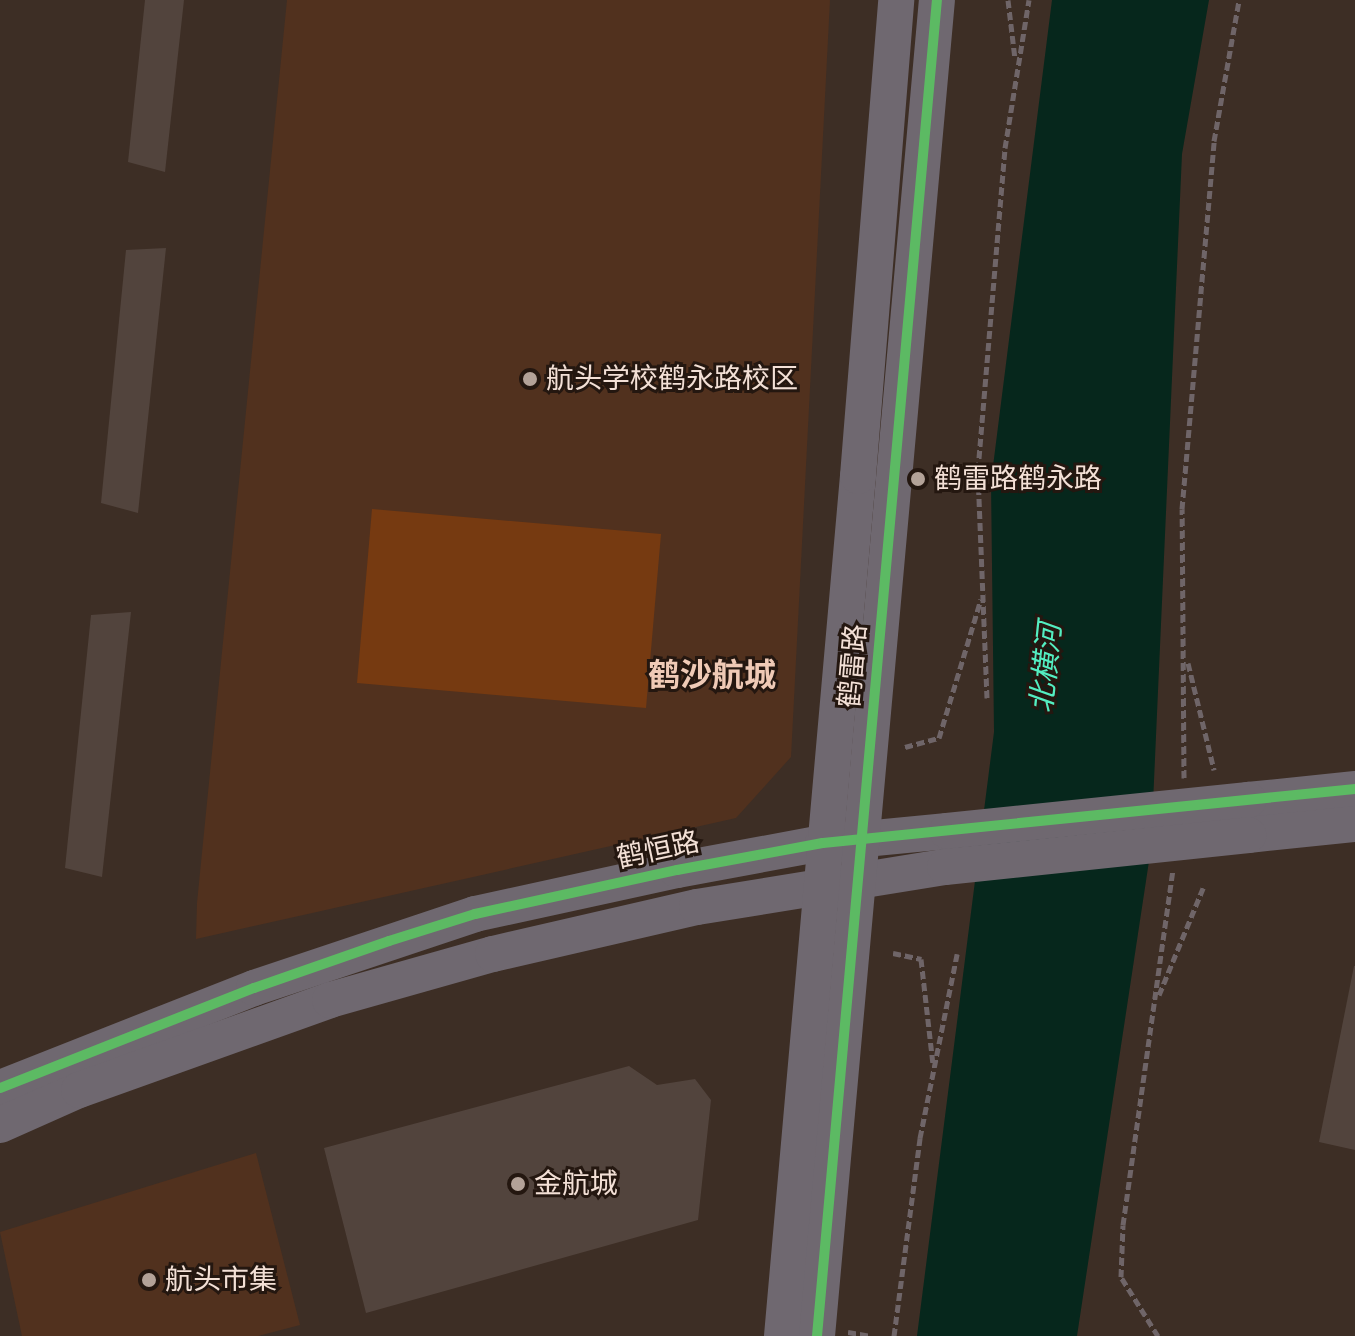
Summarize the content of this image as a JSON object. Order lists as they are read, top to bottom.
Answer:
{
  "streets": {
    "street": ["鹤雷路", "鹤恒路"]
  },
  "crossings": [
    ["鹤雷路", "鹤恒路"]
  ],
  "districts": ["鹤沙航城"],
  "water": ["北横河"],
  "places": [
    "航头学校鹤永路校区",
    "鹤雷路鹤永路",
    "金航城",
    "航头市集"
  ]
}
